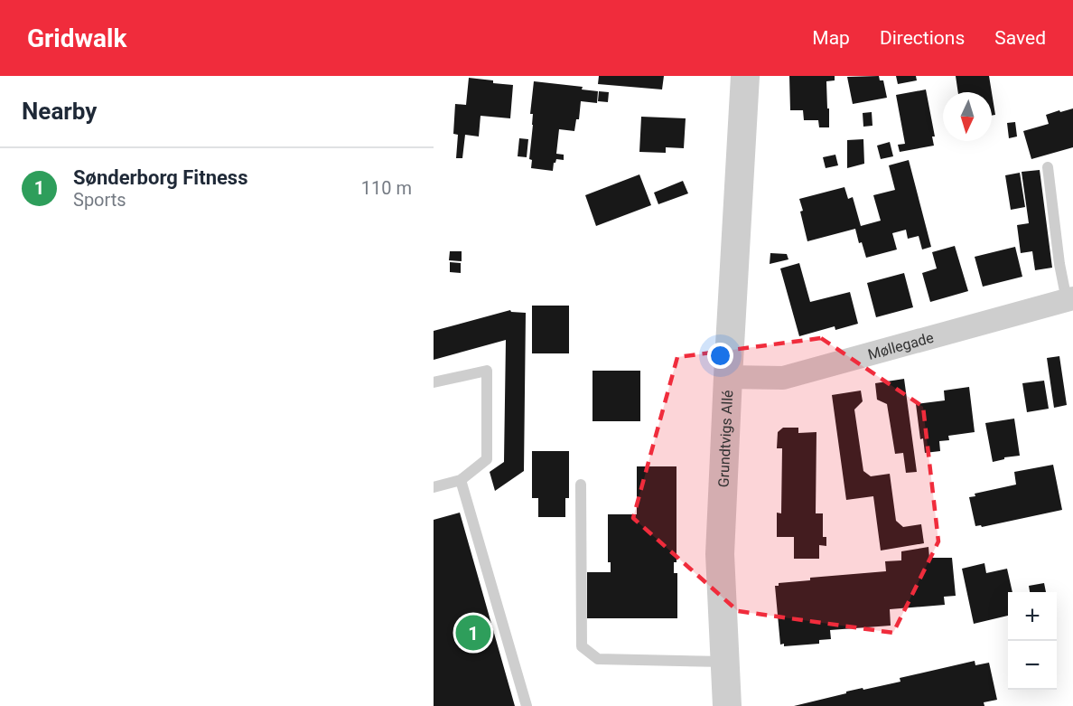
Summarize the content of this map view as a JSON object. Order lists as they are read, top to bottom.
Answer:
{
  "streets": {
    "street": ["Møllegade", "Grundtvigs Allé"]
  },
  "crossings": [
    ["Møllegade", "Grundtvigs Allé"]
  ],
  "north": "bottom",
  "page": {
    "header": "Gridwalk",
    "nav": ["Map", "Directions", "Saved"],
    "heading": "Nearby",
    "list": [
      {
        "mark": "1",
        "name": "Sønderborg Fitness",
        "note": "Sports",
        "value": "110 m"
      }
    ],
    "map_buttons": ["+", "−"],
    "pins": "1"
  }
}
